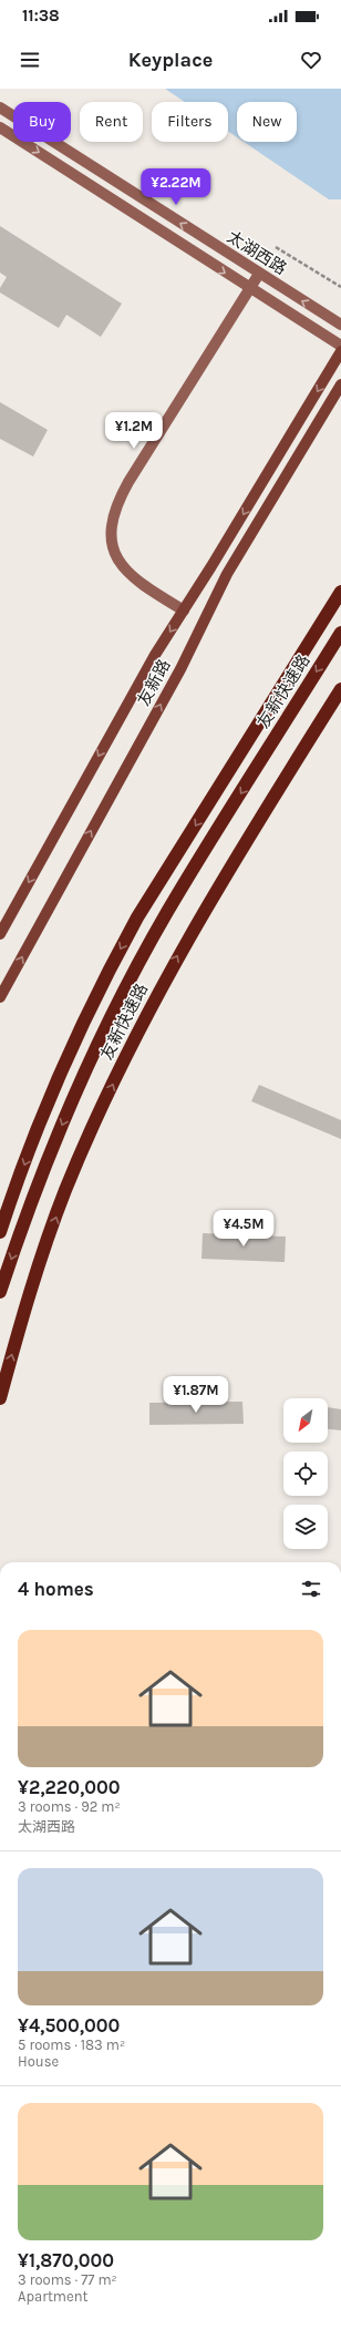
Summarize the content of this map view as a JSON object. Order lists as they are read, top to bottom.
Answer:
{
  "streets": {
    "highway": ["友新快速路"],
    "main road": ["太湖西路", "友新路"]
  },
  "north": "bottom left",
  "page": {
    "status": "11:38",
    "header": "Keyplace",
    "chip": [
      "Buy",
      "Rent",
      "Filters",
      "New"
    ],
    "price": [
      "¥2.22M",
      "¥1.2M",
      "¥4.5M",
      "¥1.87M"
    ],
    "heading": "4 homes",
    "list": [
      {
        "name": "¥2,220,000",
        "note": "3 rooms · 92 m² · 太湖西路"
      },
      {
        "name": "¥4,500,000",
        "note": "5 rooms · 183 m² · House"
      },
      {
        "name": "¥1,870,000",
        "note": "3 rooms · 77 m² · Apartment"
      }
    ]
  }
}
